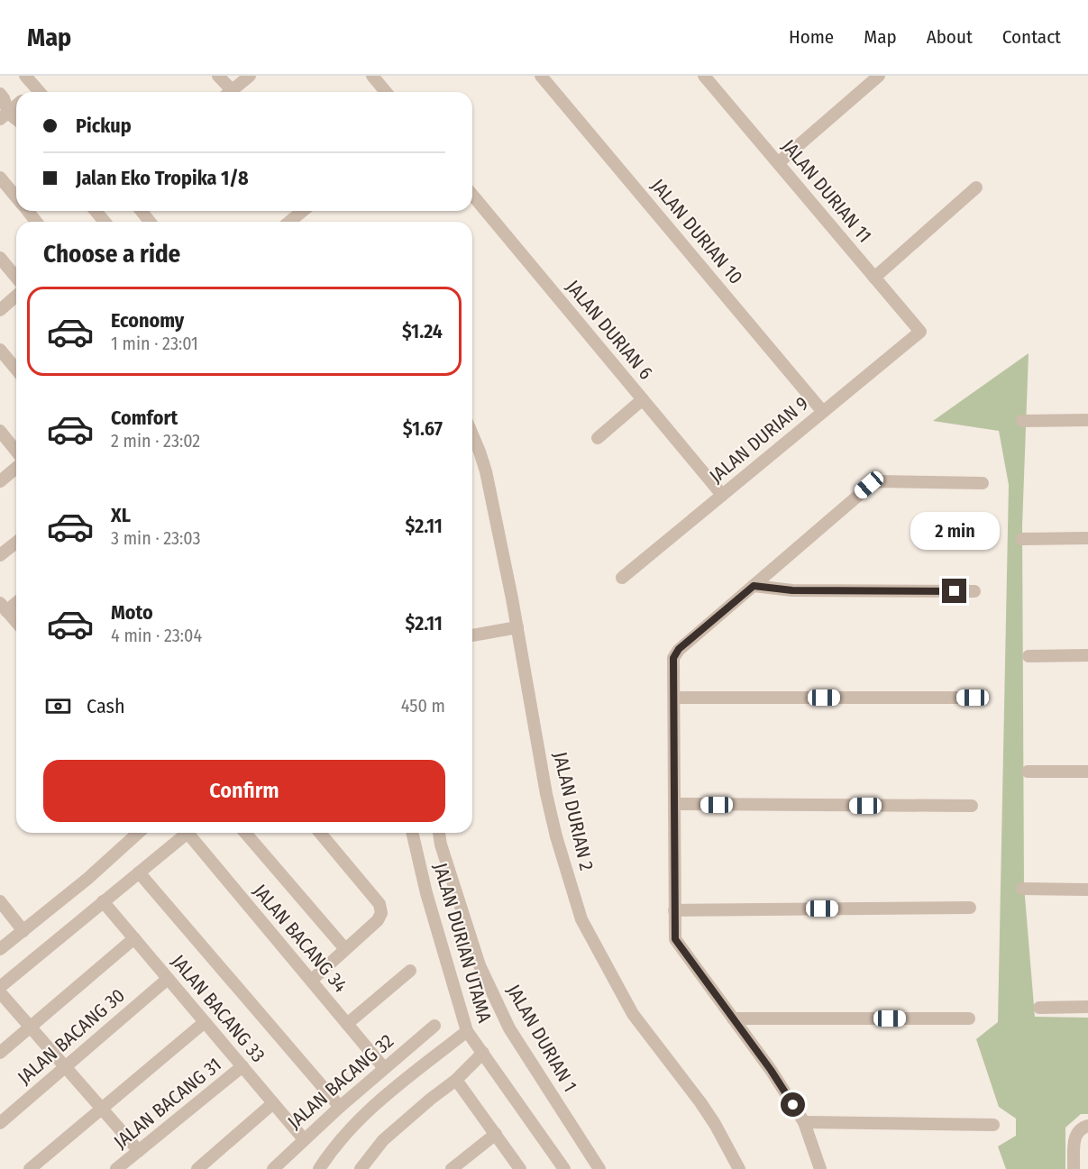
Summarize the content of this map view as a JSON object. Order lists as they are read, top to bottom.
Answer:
{
  "streets": {
    "street": [
      "JALAN DURIAN 11",
      "JALAN DURIAN 10",
      "JALAN DURIAN 6",
      "JALAN DURIAN 9",
      "JALAN DURIAN 2",
      "JALAN BACANG 34",
      "JALAN DURIAN UTAMA",
      "JALAN BACANG 33",
      "JALAN BACANG 30",
      "JALAN DURIAN 1",
      "JALAN BACANG 32",
      "JALAN BACANG 31"
    ]
  },
  "crossings": [
    ["JALAN DURIAN 11", "JALAN DURIAN 9"],
    ["JALAN DURIAN 10", "JALAN DURIAN 9"],
    ["JALAN DURIAN 6", "JALAN DURIAN 9"],
    ["JALAN BACANG 34", "JALAN BACANG 32"],
    ["JALAN BACANG 33", "JALAN BACANG 30"],
    ["JALAN BACANG 33", "JALAN BACANG 32"],
    ["JALAN BACANG 33", "JALAN BACANG 31"]
  ],
  "page": {
    "header": "Map",
    "nav": [
      "Home",
      "Map",
      "About",
      "Contact"
    ],
    "banner": ["Pickup", "Jalan Eko Tropika 1/8"],
    "heading": "Choose a ride",
    "list": [
      {
        "name": "Economy",
        "note": "1 min · 23:01",
        "value": "$1.24"
      },
      {
        "name": "Comfort",
        "note": "2 min · 23:02",
        "value": "$1.67"
      },
      {
        "name": "XL",
        "note": "3 min · 23:03",
        "value": "$2.11"
      },
      {
        "name": "Moto",
        "note": "4 min · 23:04",
        "value": "$2.11"
      }
    ],
    "bubble": "2 min",
    "pay": ["Cash", "450 m"],
    "buttons": "Confirm"
  }
}
